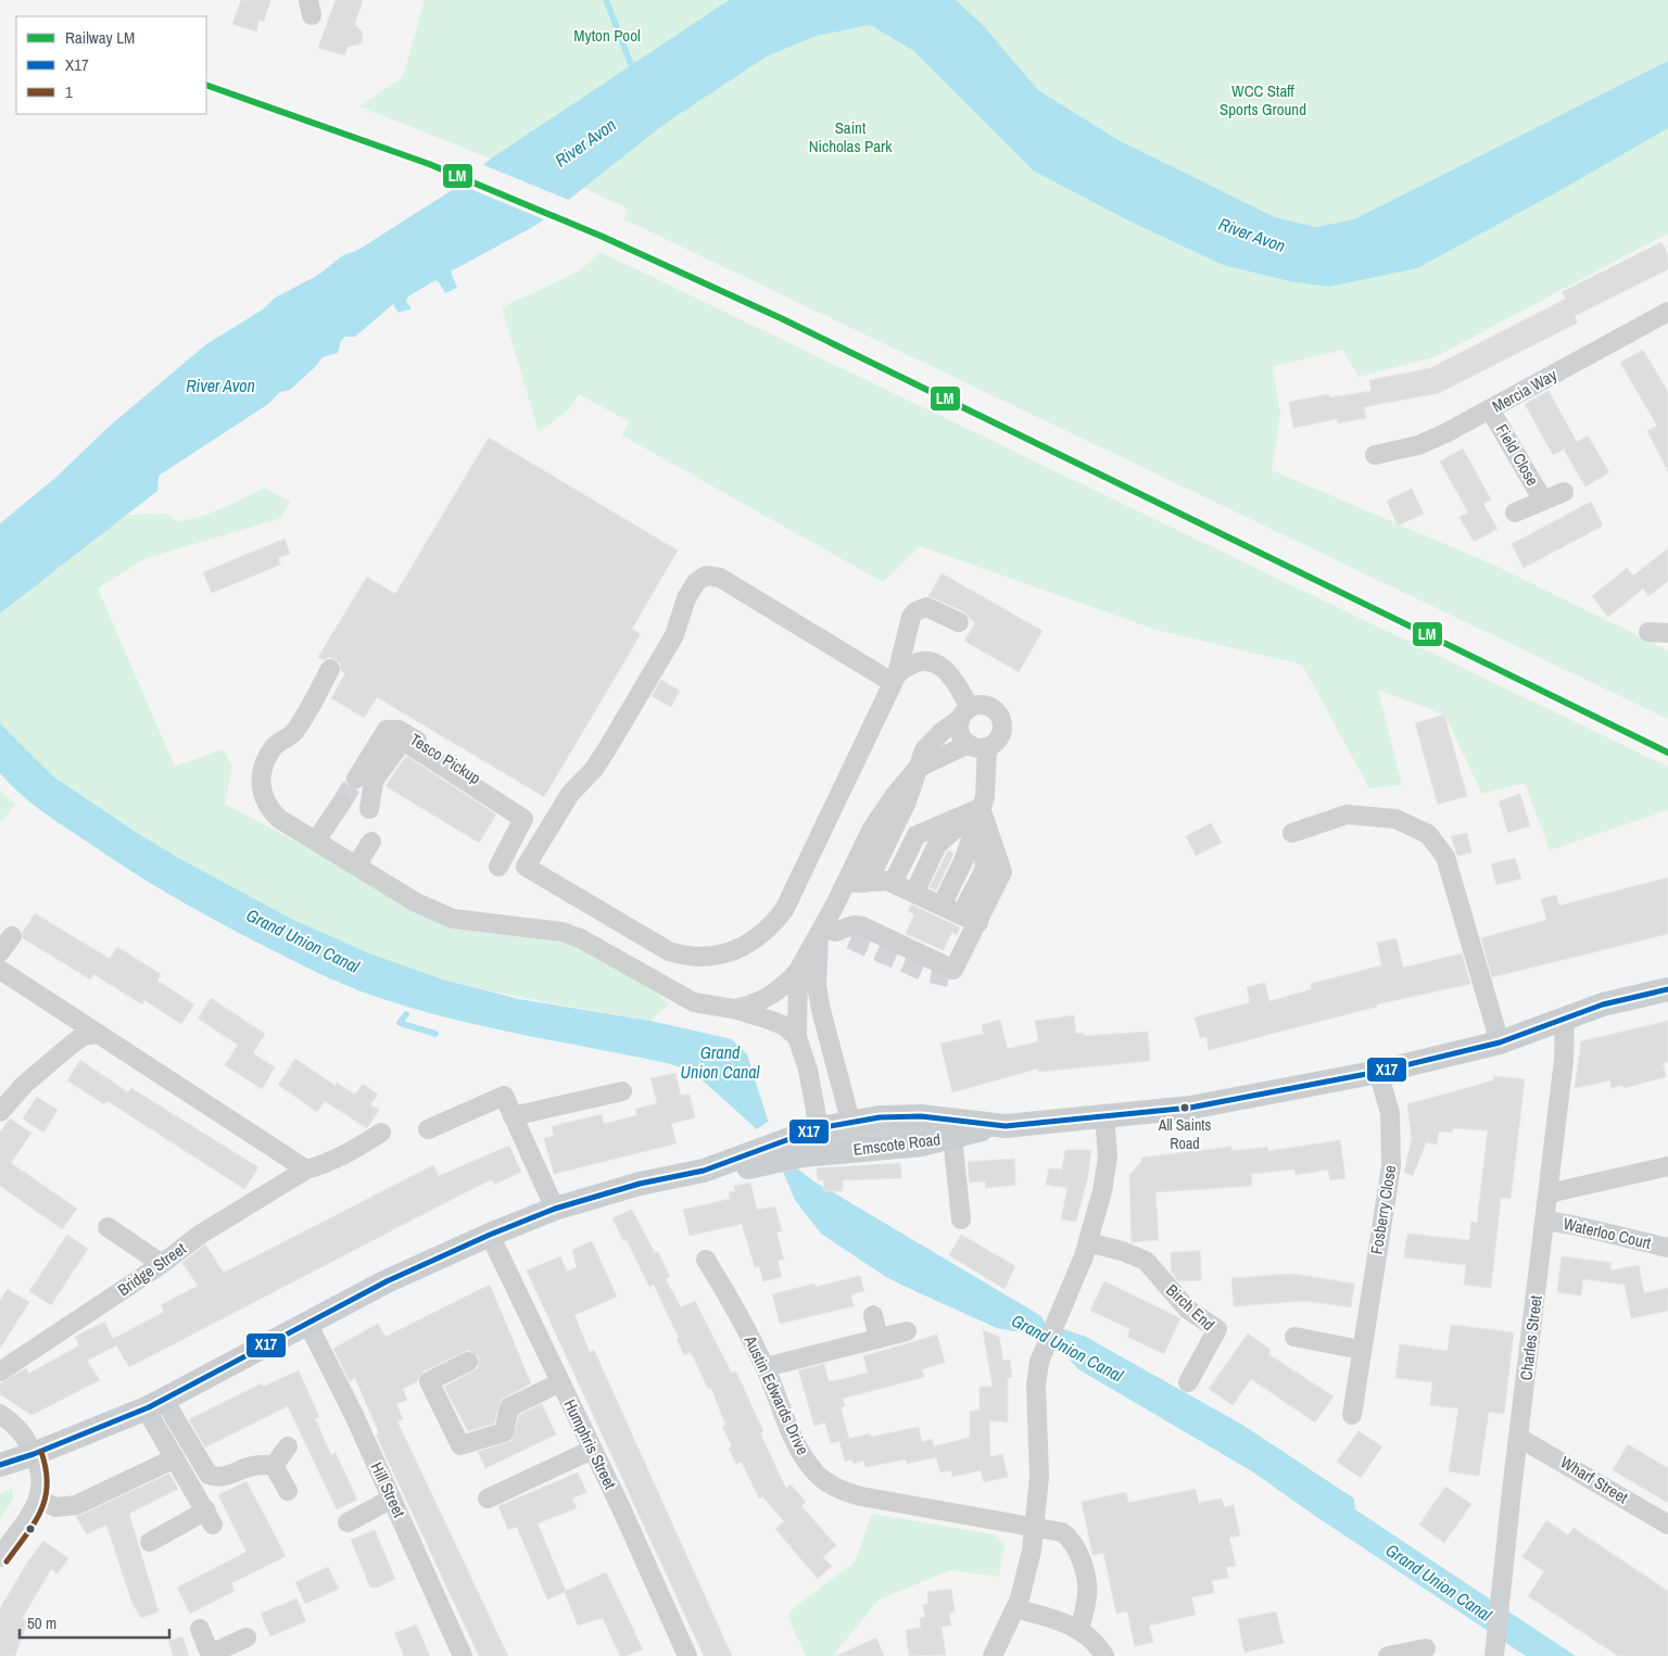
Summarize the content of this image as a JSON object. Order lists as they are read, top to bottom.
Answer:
{
  "streets": {
    "main road": ["Emscote Road"],
    "street": [
      "Mercia Way",
      "Field Close",
      "Tesco Pickup",
      "Fosberry Close",
      "Waterloo Court",
      "Bridge Street",
      "Birch End",
      "Charles Street",
      "Austin Edwards Drive",
      "Humphris Street",
      "Wharf Street",
      "Hill Street"
    ]
  },
  "crossings": [
    ["Mercia Way", "Field Close"],
    ["Emscote Road", "Fosberry Close"],
    ["Emscote Road", "Charles Street"],
    ["Emscote Road", "Humphris Street"],
    ["Emscote Road", "Hill Street"],
    ["Waterloo Court", "Charles Street"],
    ["Charles Street", "Wharf Street"]
  ],
  "water": ["River Avon", "Grand Union Canal"],
  "parks": ["Myton Pool", "WCC Staff Sports Ground", "Saint Nicholas Park"],
  "places": ["All Saints Road"],
  "lines": ["rail line LM", "transit line X17", "transit line 1"],
  "legend": ["Railway LM", "X17", "1"],
  "scale_bar": "50 m"
}
